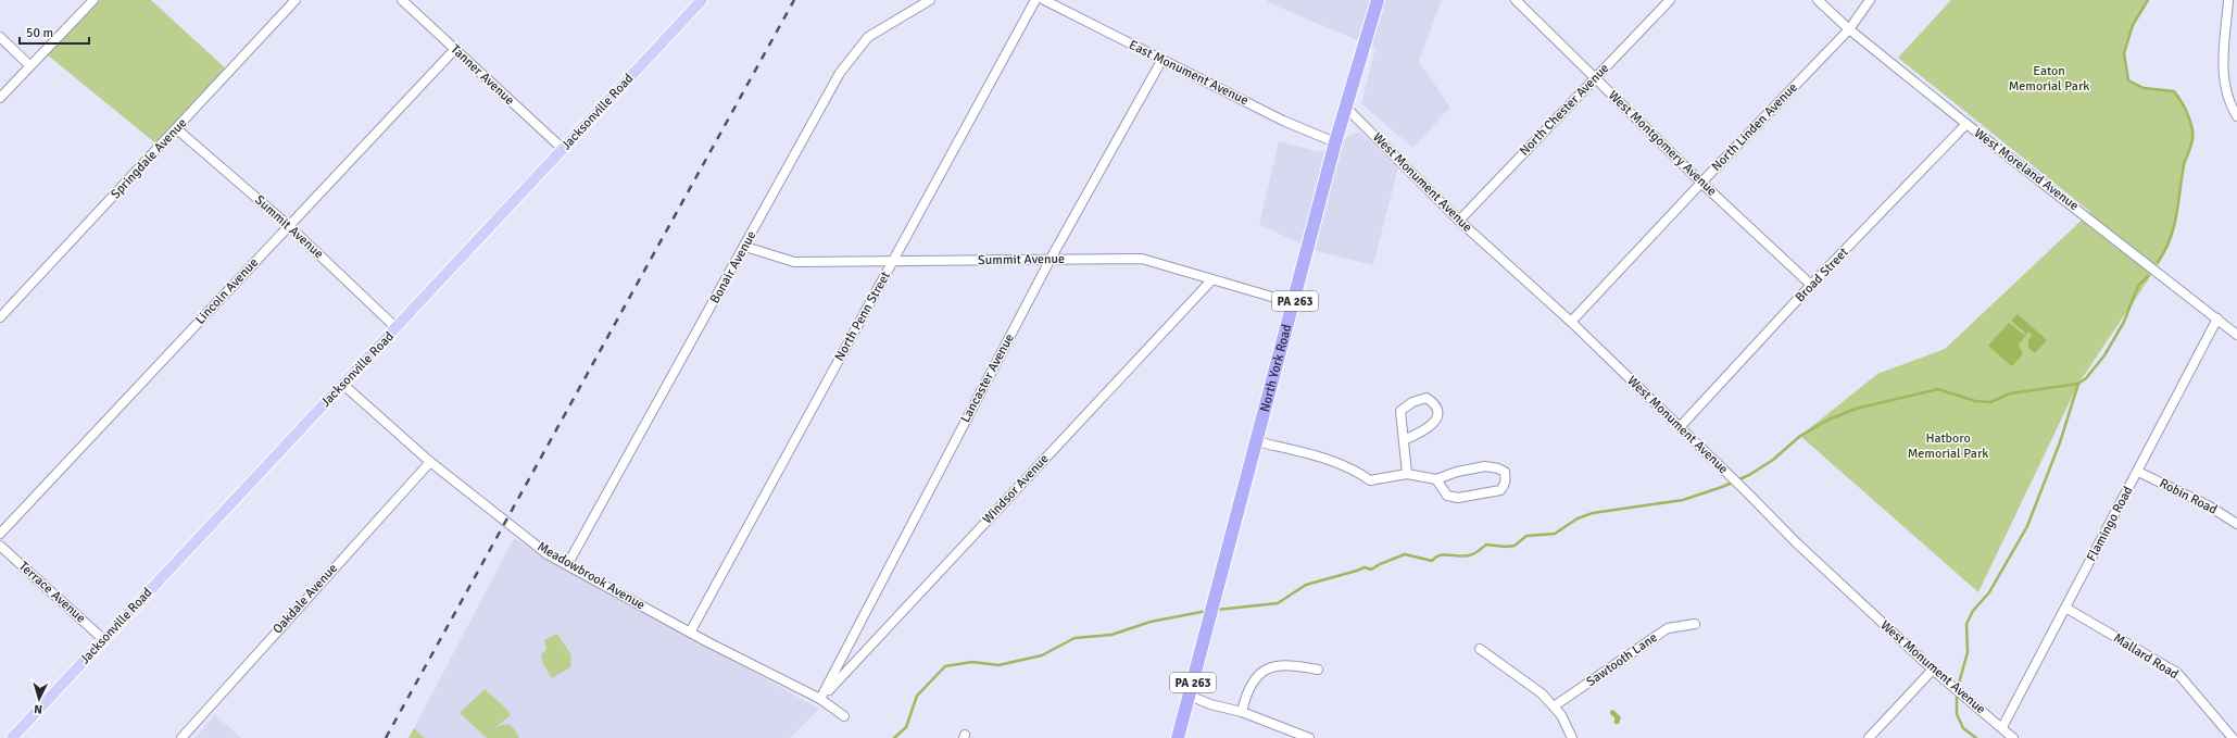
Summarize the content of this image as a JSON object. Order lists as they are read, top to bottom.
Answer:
{
  "streets": {
    "highway": ["PA 263", "North York Road"],
    "main road": ["Jacksonville Road"],
    "street": [
      "East Monument Avenue",
      "Tanner Avenue",
      "North Chester Avenue",
      "North Linden Avenue",
      "West Montgomery Avenue",
      "Springdale Avenue",
      "West Moreland Avenue",
      "West Monument Avenue",
      "Summit Avenue",
      "Bonair Avenue",
      "Broad Street",
      "Lincoln Avenue",
      "North Penn Street",
      "Lancaster Avenue",
      "Windsor Avenue",
      "Robin Road",
      "Flamingo Road",
      "Meadowbrook Avenue",
      "Terrace Avenue",
      "Oakdale Avenue",
      "Mallard Road",
      "Sawtooth Lane"
    ]
  },
  "crossings": [
    ["East Monument Avenue", "North York Road"],
    ["East Monument Avenue", "Lancaster Avenue"],
    ["Tanner Avenue", "Jacksonville Road"],
    ["Tanner Avenue", "Lincoln Avenue"],
    ["North Chester Avenue", "West Montgomery Avenue"],
    ["North Chester Avenue", "West Monument Avenue"],
    ["Jacksonville Road", "Summit Avenue"],
    ["Jacksonville Road", "Meadowbrook Avenue"],
    ["Jacksonville Road", "Terrace Avenue"],
    ["North Linden Avenue", "West Montgomery Avenue"],
    ["North Linden Avenue", "West Moreland Avenue"],
    ["North Linden Avenue", "West Monument Avenue"],
    ["West Montgomery Avenue", "Broad Street"],
    ["Springdale Avenue", "Summit Avenue"],
    ["West Moreland Avenue", "Broad Street"],
    ["West Moreland Avenue", "Flamingo Road"],
    ["West Monument Avenue", "Broad Street"],
    ["West Monument Avenue", "North York Road"],
    ["West Monument Avenue", "Flamingo Road"],
    ["Summit Avenue", "Bonair Avenue"],
    ["Summit Avenue", "Lincoln Avenue"],
    ["Summit Avenue", "North Penn Street"],
    ["Summit Avenue", "North York Road"],
    ["Summit Avenue", "Lancaster Avenue"],
    ["Summit Avenue", "Windsor Avenue"],
    ["Bonair Avenue", "Meadowbrook Avenue"],
    ["North Penn Street", "Meadowbrook Avenue"],
    ["Lancaster Avenue", "Windsor Avenue"],
    ["Lancaster Avenue", "Meadowbrook Avenue"],
    ["Windsor Avenue", "Meadowbrook Avenue"],
    ["Robin Road", "Flamingo Road"],
    ["Flamingo Road", "Mallard Road"],
    ["Meadowbrook Avenue", "Oakdale Avenue"]
  ],
  "parks": ["Eaton Memorial Park", "Hatboro Memorial Park"],
  "scale_bar": "50 m",
  "north": "bottom"
}
